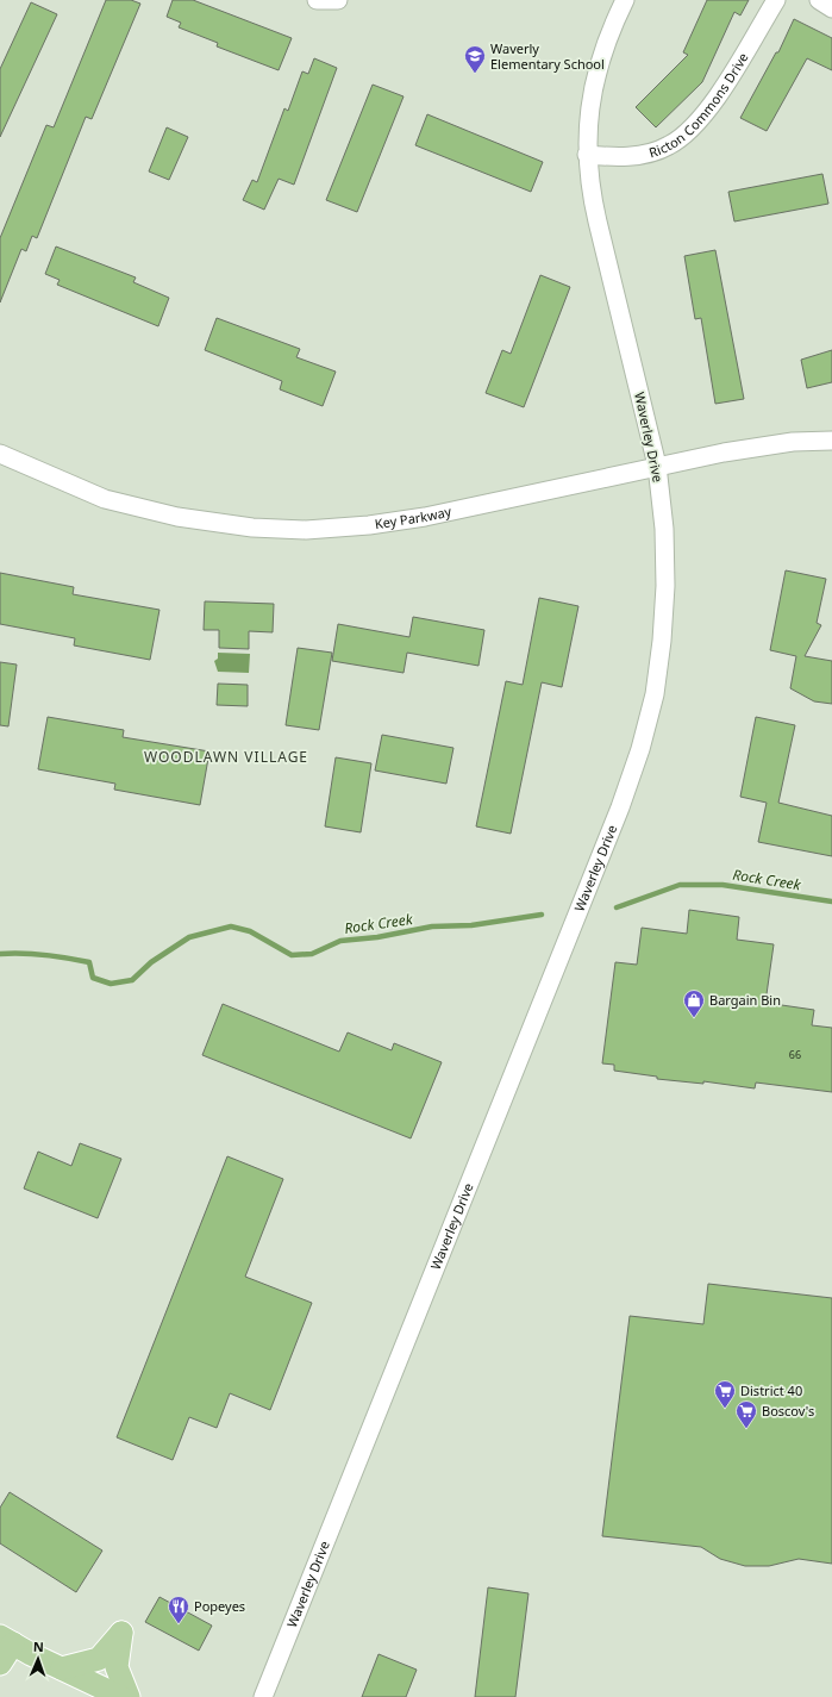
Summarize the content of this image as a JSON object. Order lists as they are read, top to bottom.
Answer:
{
  "streets": {
    "street": ["Ricton Commons Drive", "Waverley Drive", "Key Parkway"]
  },
  "crossings": [
    ["Ricton Commons Drive", "Waverley Drive"],
    ["Waverley Drive", "Key Parkway"]
  ],
  "districts": ["WOODLAWN VILLAGE"],
  "water": ["Rock Creek"],
  "places": {
    "school or university": ["Waverly Elementary School"],
    "shop": ["Bargain Bin"],
    "supermarket": ["District 40", "Boscov's"],
    "restaurant": ["Popeyes"]
  },
  "house_numbers": ["66"],
  "north": "top"
}
